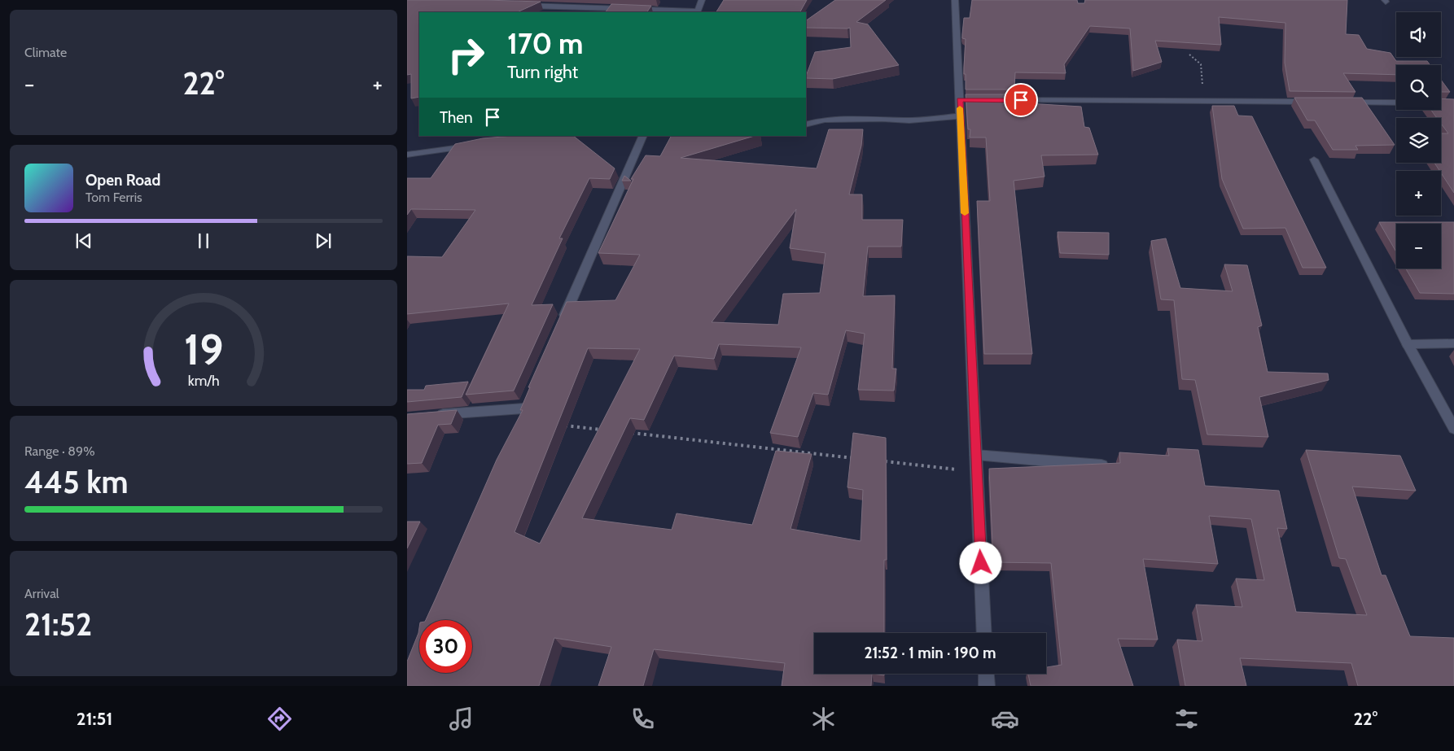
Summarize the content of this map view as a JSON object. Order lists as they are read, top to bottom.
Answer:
{
  "page": {
    "tile": [
      "Climate",
      ["Range · 89%", "445 km"],
      ["Arrival", "21:52"]
    ],
    "map_buttons": ["+", "−"],
    "turn": ["170 m", "Turn right"],
    "heat": ["−", "22°", "+"],
    "then": "Then",
    "song": ["Open Road", "Tom Ferris"],
    "limit": "30",
    "trip": "21:52 · 1 min · 190 m",
    "tabs": ["21:51", "22°"],
    "gauge": ["19", "km/h"]
  }
}
